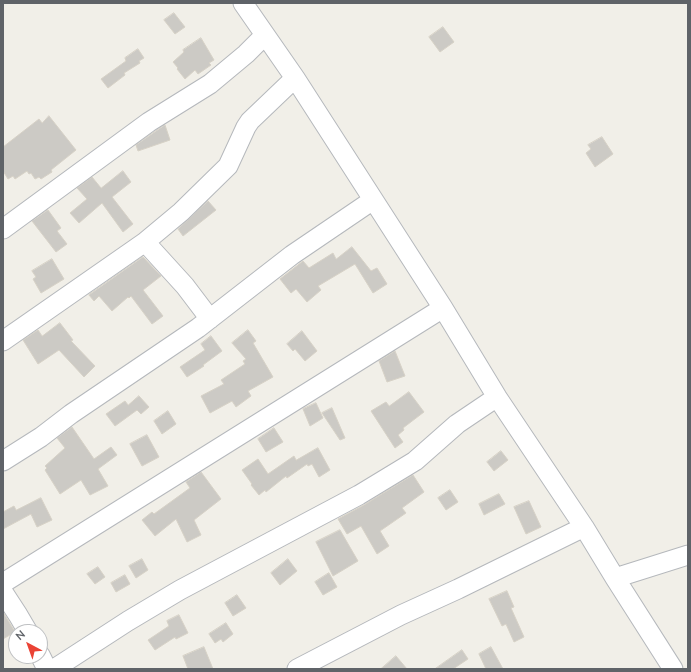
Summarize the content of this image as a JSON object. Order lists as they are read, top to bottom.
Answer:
{
  "north": "top left"
}
